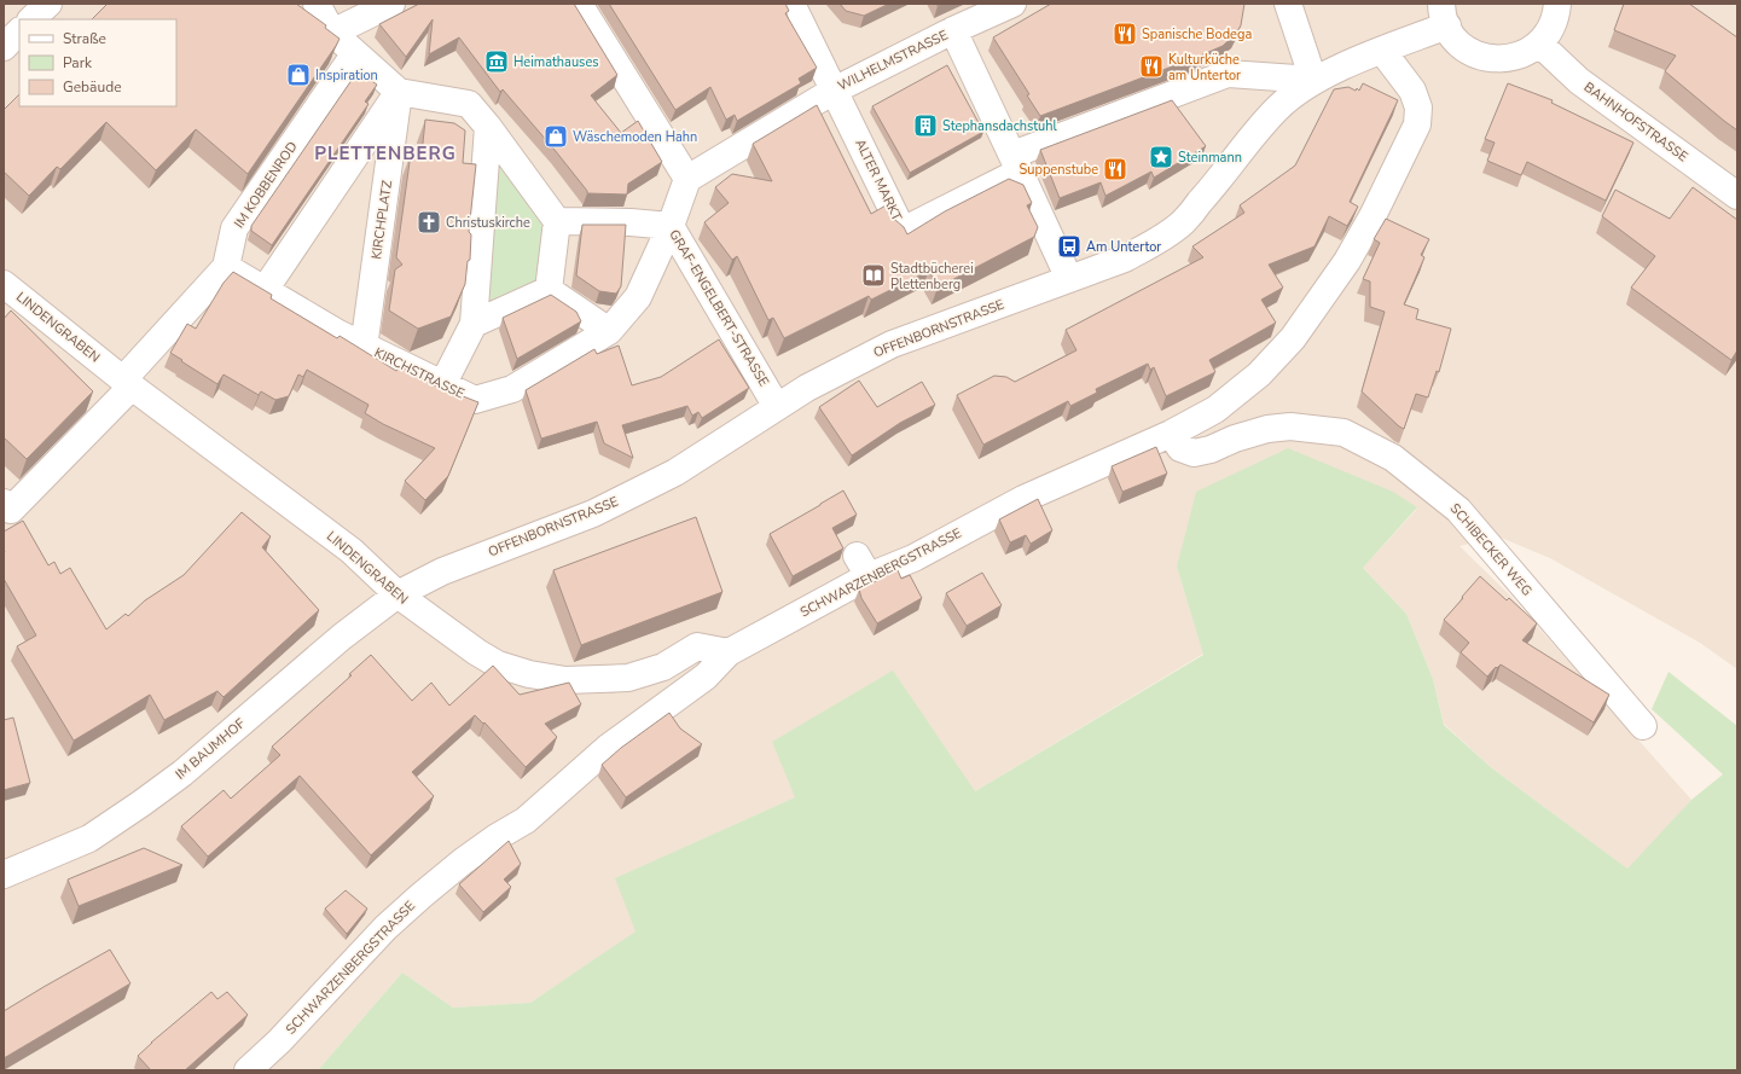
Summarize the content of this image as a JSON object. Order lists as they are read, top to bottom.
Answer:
{
  "streets": {
    "street": [
      "WILHELMSTRASSE",
      "BAHNHOFSTRASSE",
      "ALTER MARKT",
      "IM KOBBENROD",
      "KIRCHPLATZ",
      "GRAF-ENGELBERT-STRASSE",
      "LINDENGRABEN",
      "OFFENBORNSTRASSE",
      "KIRCHSTRASSE",
      "SCHIBECKER WEG",
      "SCHWARZENBERGSTRASSE",
      "IM BAUMHOF"
    ]
  },
  "crossings": [
    ["WILHELMSTRASSE", "ALTER MARKT"],
    ["IM KOBBENROD", "KIRCHSTRASSE"],
    ["KIRCHPLATZ", "KIRCHSTRASSE"],
    ["GRAF-ENGELBERT-STRASSE", "OFFENBORNSTRASSE"],
    ["GRAF-ENGELBERT-STRASSE", "KIRCHSTRASSE"],
    ["LINDENGRABEN", "OFFENBORNSTRASSE"],
    ["LINDENGRABEN", "SCHWARZENBERGSTRASSE"],
    ["LINDENGRABEN", "IM BAUMHOF"],
    ["OFFENBORNSTRASSE", "IM BAUMHOF"],
    ["SCHIBECKER WEG", "SCHWARZENBERGSTRASSE"]
  ],
  "districts": ["PLETTENBERG"],
  "places": {
    "restaurant": ["Spanische Bodega", "Kulturküche am Untertor", "Suppenstube"],
    "museum": ["Heimathauses"],
    "shop": ["Inspiration", "Wäschemoden Hahn"],
    "building": ["Stephansdachstuhl"],
    "place": ["Steinmann"],
    "church": ["Christuskirche"],
    "bus stop": ["Am Untertor"],
    "library": ["Stadtbücherei Plettenberg"]
  },
  "legend": ["Straße", "Park", "Gebäude"]
}
